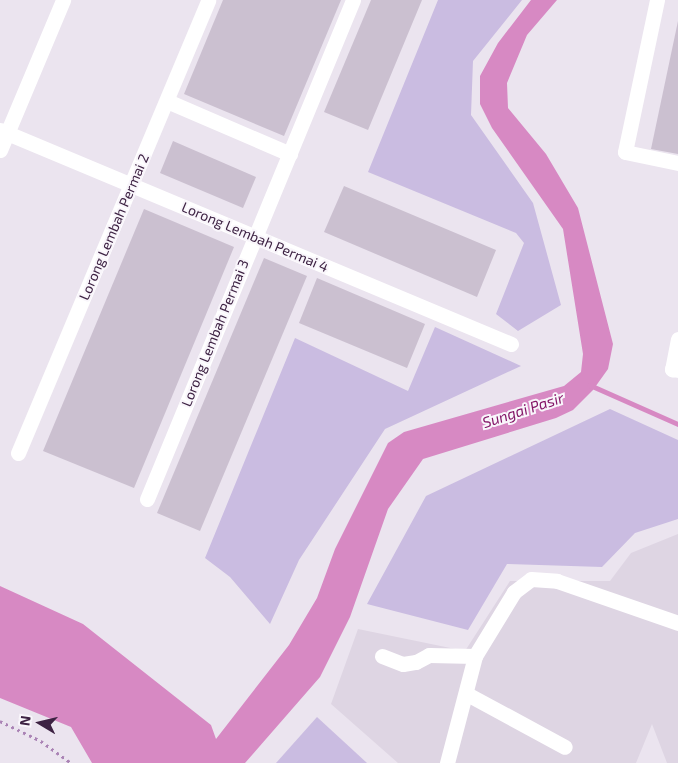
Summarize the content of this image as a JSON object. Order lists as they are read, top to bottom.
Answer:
{
  "streets": {
    "street": ["Lorong Lembah Permai 2", "Lorong Lembah Permai 4", "Lorong Lembah Permai 3"]
  },
  "crossings": [
    ["Lorong Lembah Permai 2", "Lorong Lembah Permai 4"],
    ["Lorong Lembah Permai 4", "Lorong Lembah Permai 3"]
  ],
  "water": ["Sungai Pasir"],
  "north": "left"
}
